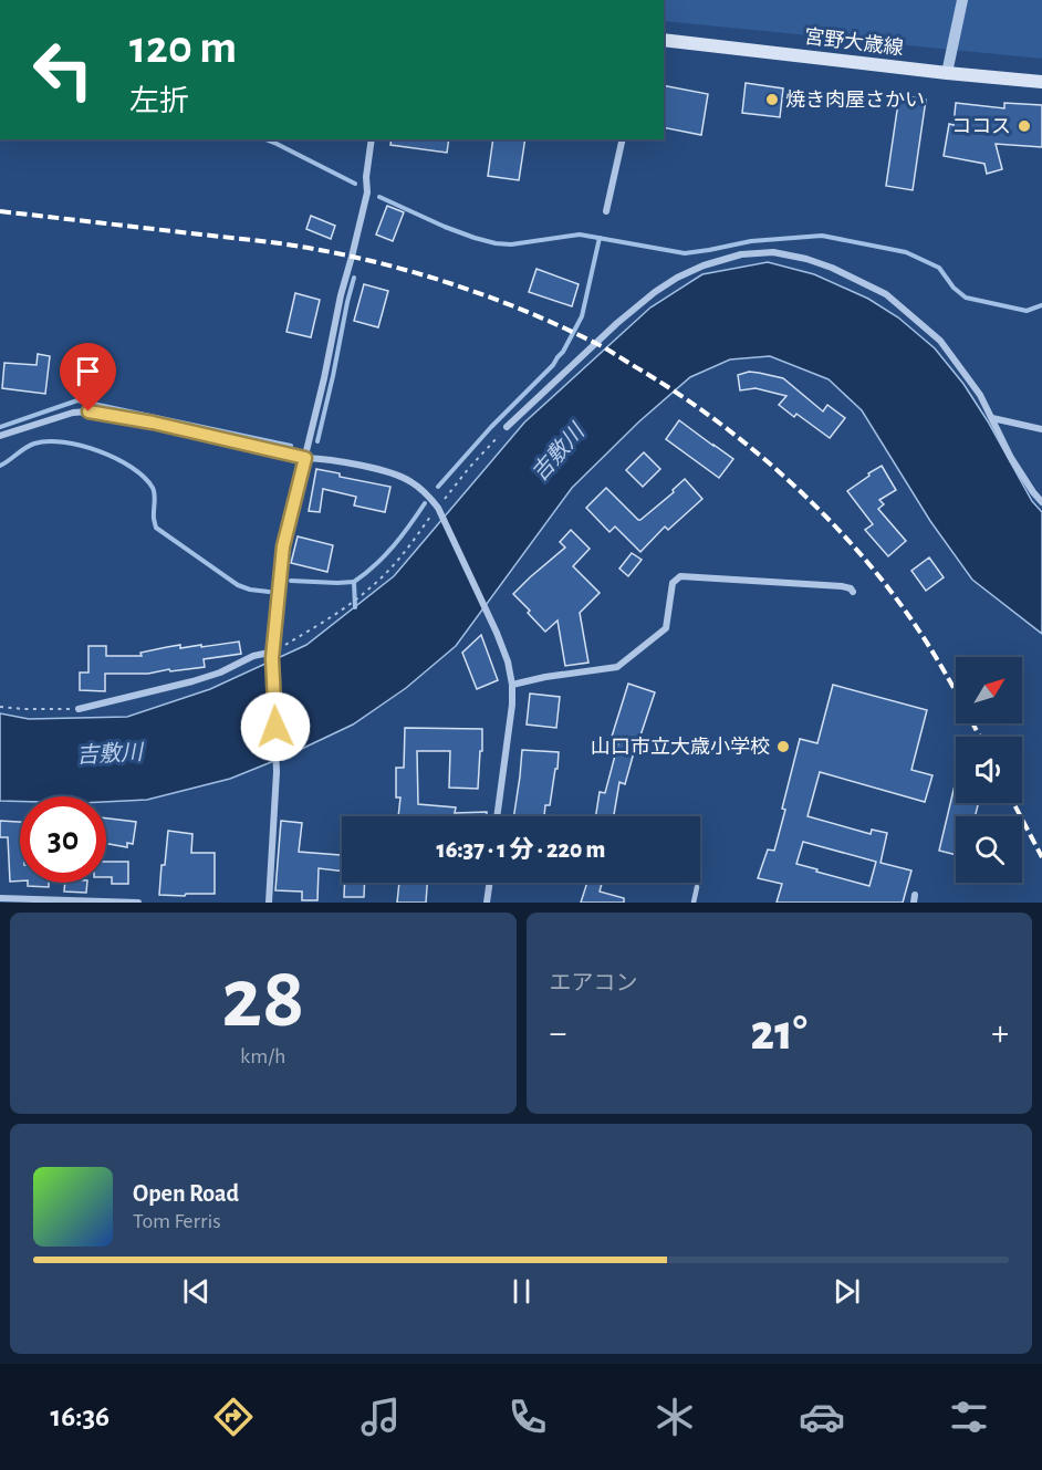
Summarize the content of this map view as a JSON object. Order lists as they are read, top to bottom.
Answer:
{
  "streets": {
    "main road": ["宮野大歳線"]
  },
  "water": ["吉敷川"],
  "places": ["焼き肉屋さかい", "ココス", "山口市立大歳小学校"],
  "north": "top right",
  "page": {
    "turn": ["120 m", "左折"],
    "limit": "30",
    "trip": "16:37 · 1 分 · 220 m",
    "tile": [
      ["28", "km/h"],
      "エアコン"
    ],
    "heat": ["−", "21°", "+"],
    "song": ["Open Road", "Tom Ferris"],
    "tabs": "16:36"
  }
}
